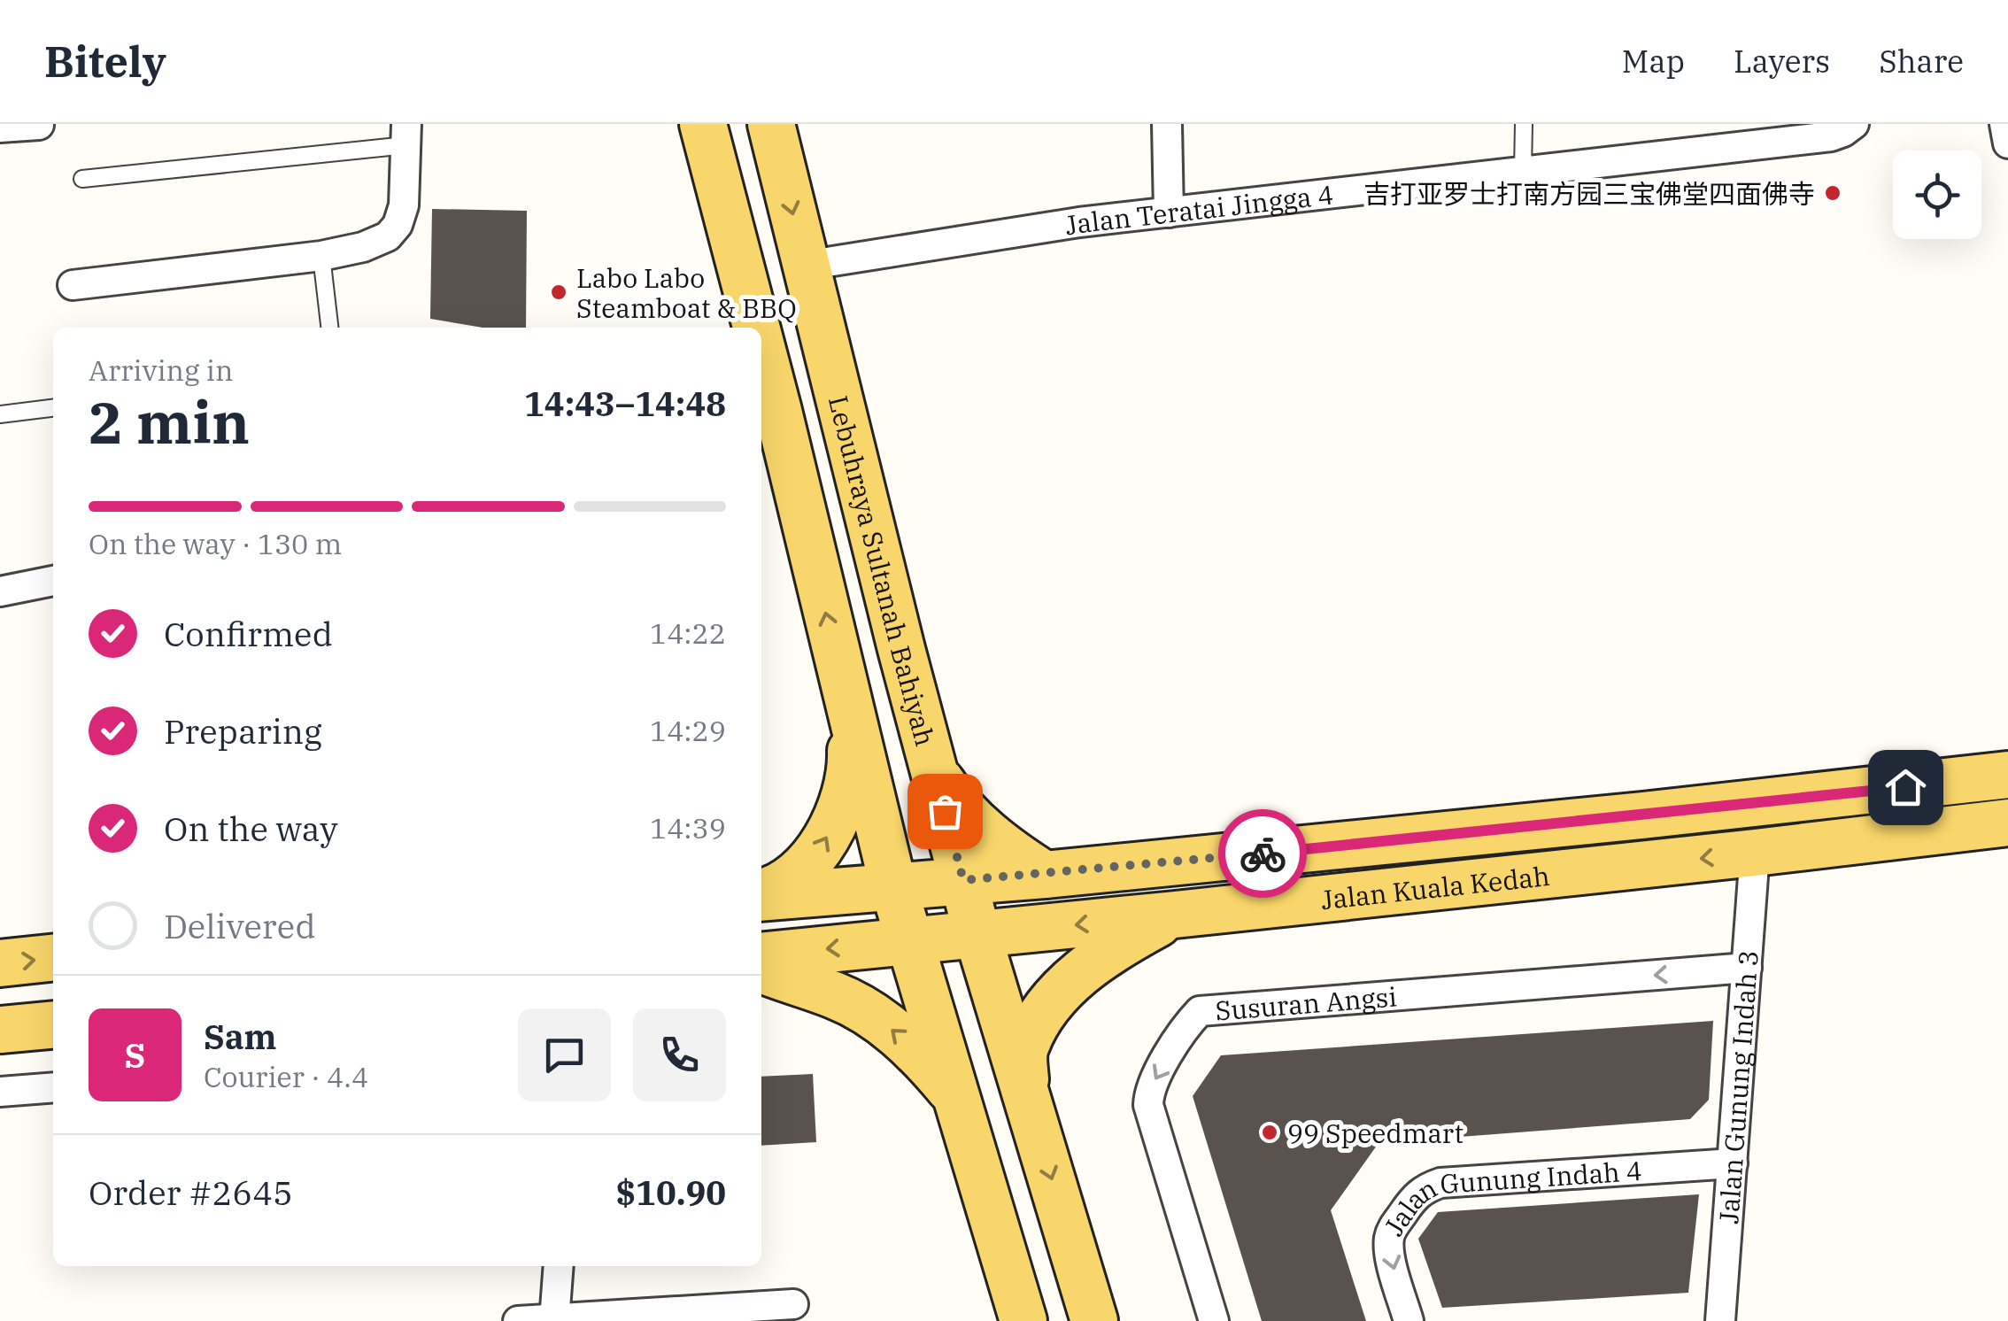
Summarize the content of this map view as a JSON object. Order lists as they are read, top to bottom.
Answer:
{
  "streets": {
    "main road": ["Lebuhraya Sultanah Bahiyah", "Jalan Kuala Kedah"],
    "street": [
      "Jalan Teratai Jingga 4",
      "Susuran Angsi",
      "Jalan Gunung Indah 3",
      "Jalan Gunung Indah 4"
    ]
  },
  "crossings": [
    ["Jalan Teratai Jingga 4", "Lebuhraya Sultanah Bahiyah"],
    ["Lebuhraya Sultanah Bahiyah", "Jalan Kuala Kedah"],
    ["Jalan Kuala Kedah", "Jalan Gunung Indah 3"],
    ["Susuran Angsi", "Jalan Gunung Indah 3"],
    ["Jalan Gunung Indah 3", "Jalan Gunung Indah 4"]
  ],
  "places": ["吉打亚罗士打南方园三宝佛堂四面佛寺", "Labo Labo Steamboat & BBQ", "99 Speedmart"],
  "page": {
    "header": "Bitely",
    "nav": ["Map", "Layers", "Share"],
    "heading": ["2 min", "Arriving in", "14:43–14:48"],
    "panel": [
      "Sam",
      "Courier · 4.4",
      "Order #2645",
      "$10.90"
    ],
    "bar": "On the way · 130 m",
    "list": [
      ["Confirmed", "14:22"],
      ["Preparing", "14:29"],
      ["On the way", "14:39"],
      "Delivered"
    ],
    "round": "S"
  }
}
